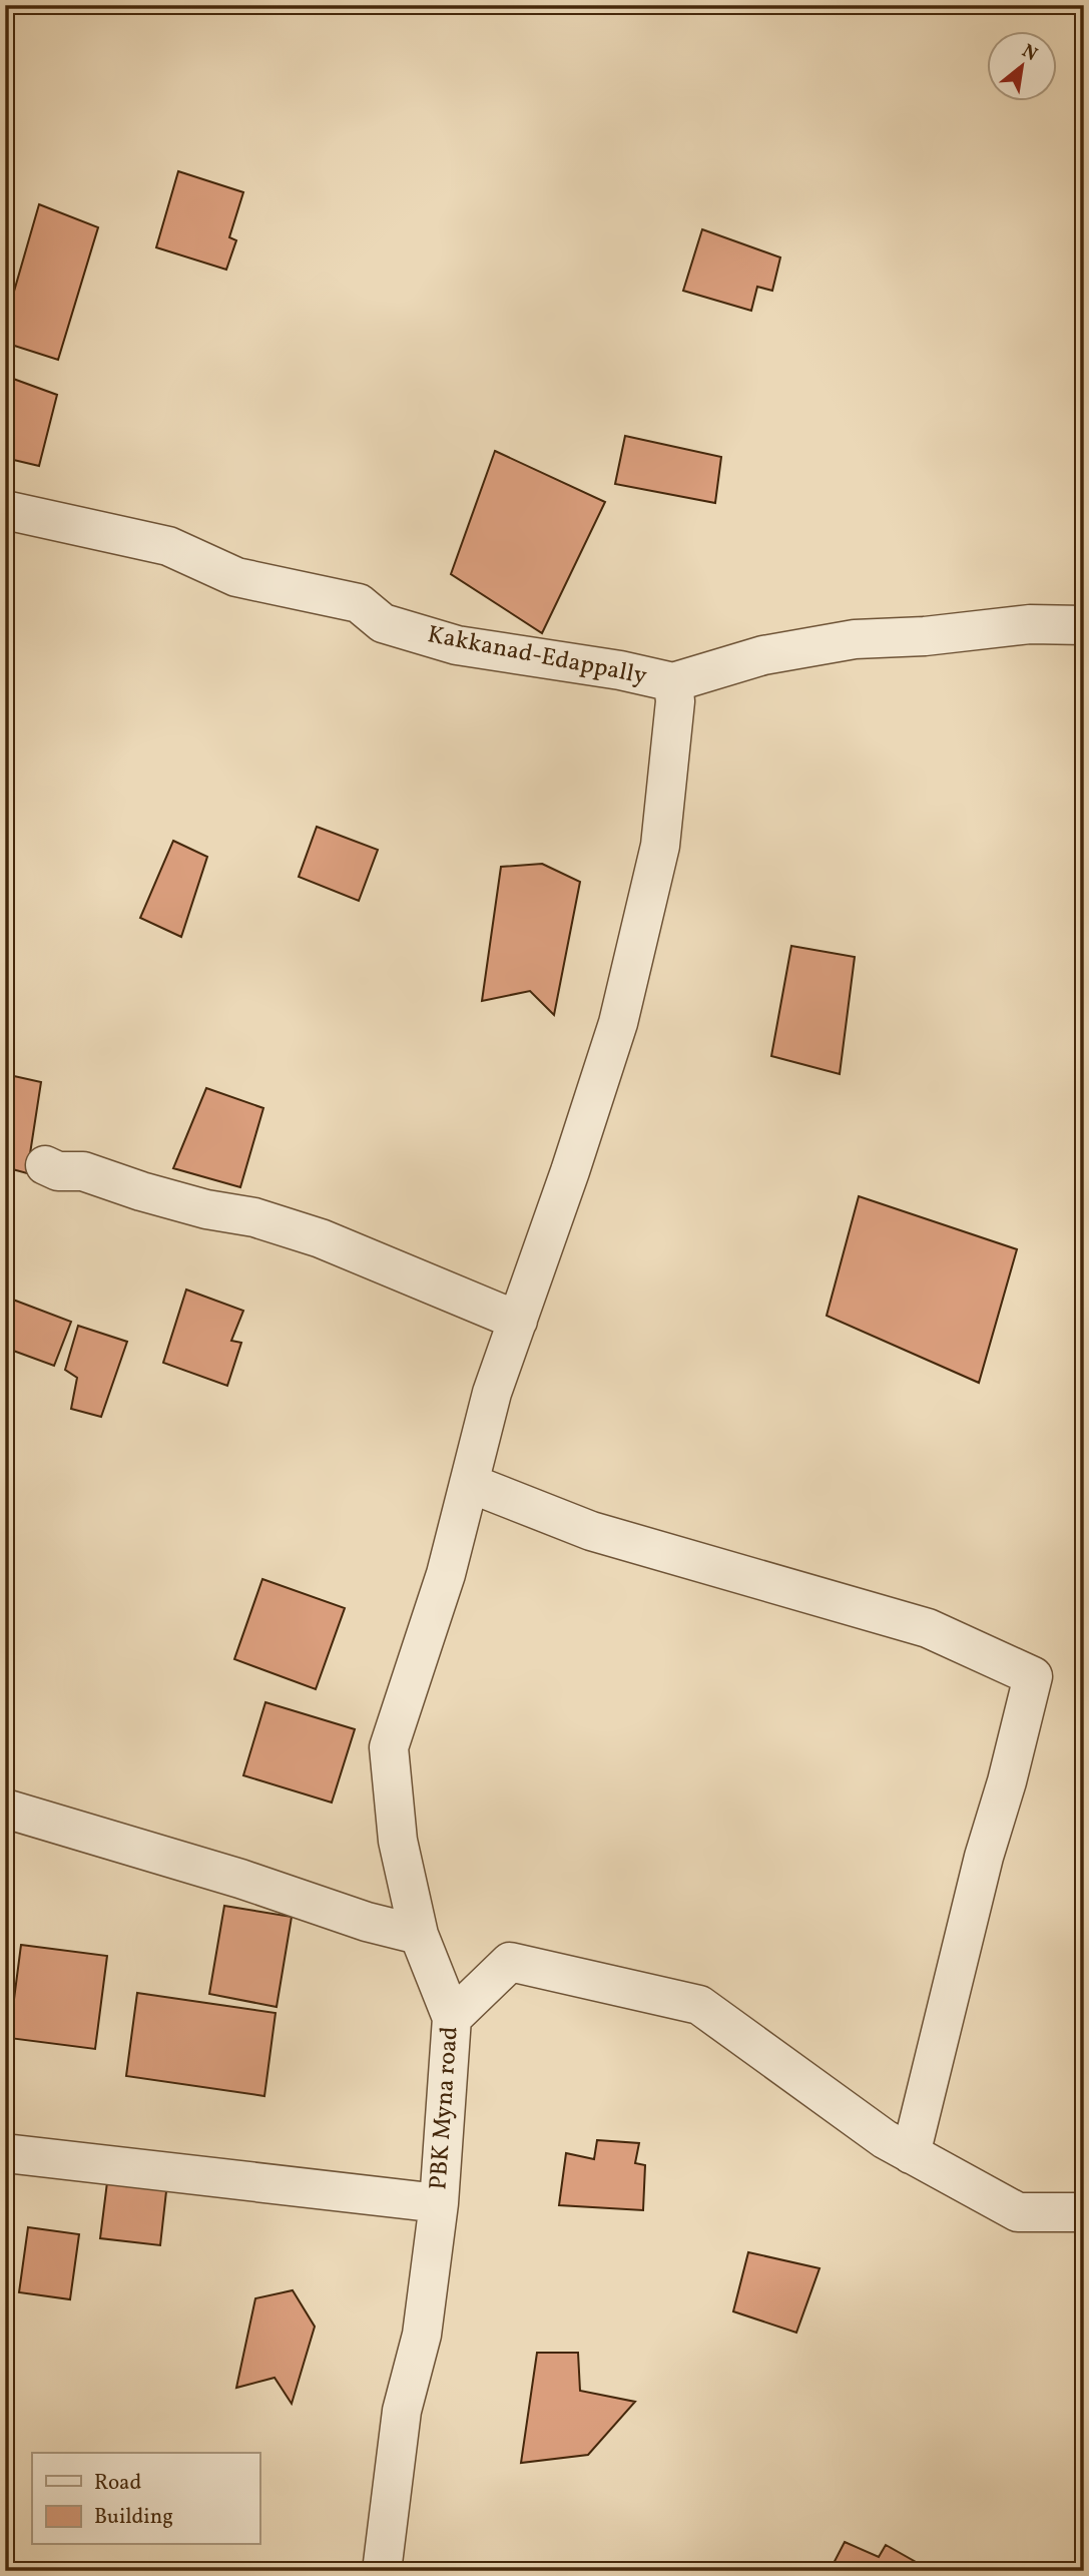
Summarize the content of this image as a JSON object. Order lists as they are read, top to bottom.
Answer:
{
  "streets": {
    "street": ["Kakkanad-Edappally", "PBK Myna road"]
  },
  "crossings": [
    ["Kakkanad-Edappally", "PBK Myna road"]
  ],
  "legend": ["Road", "Building"],
  "north": "top right"
}
